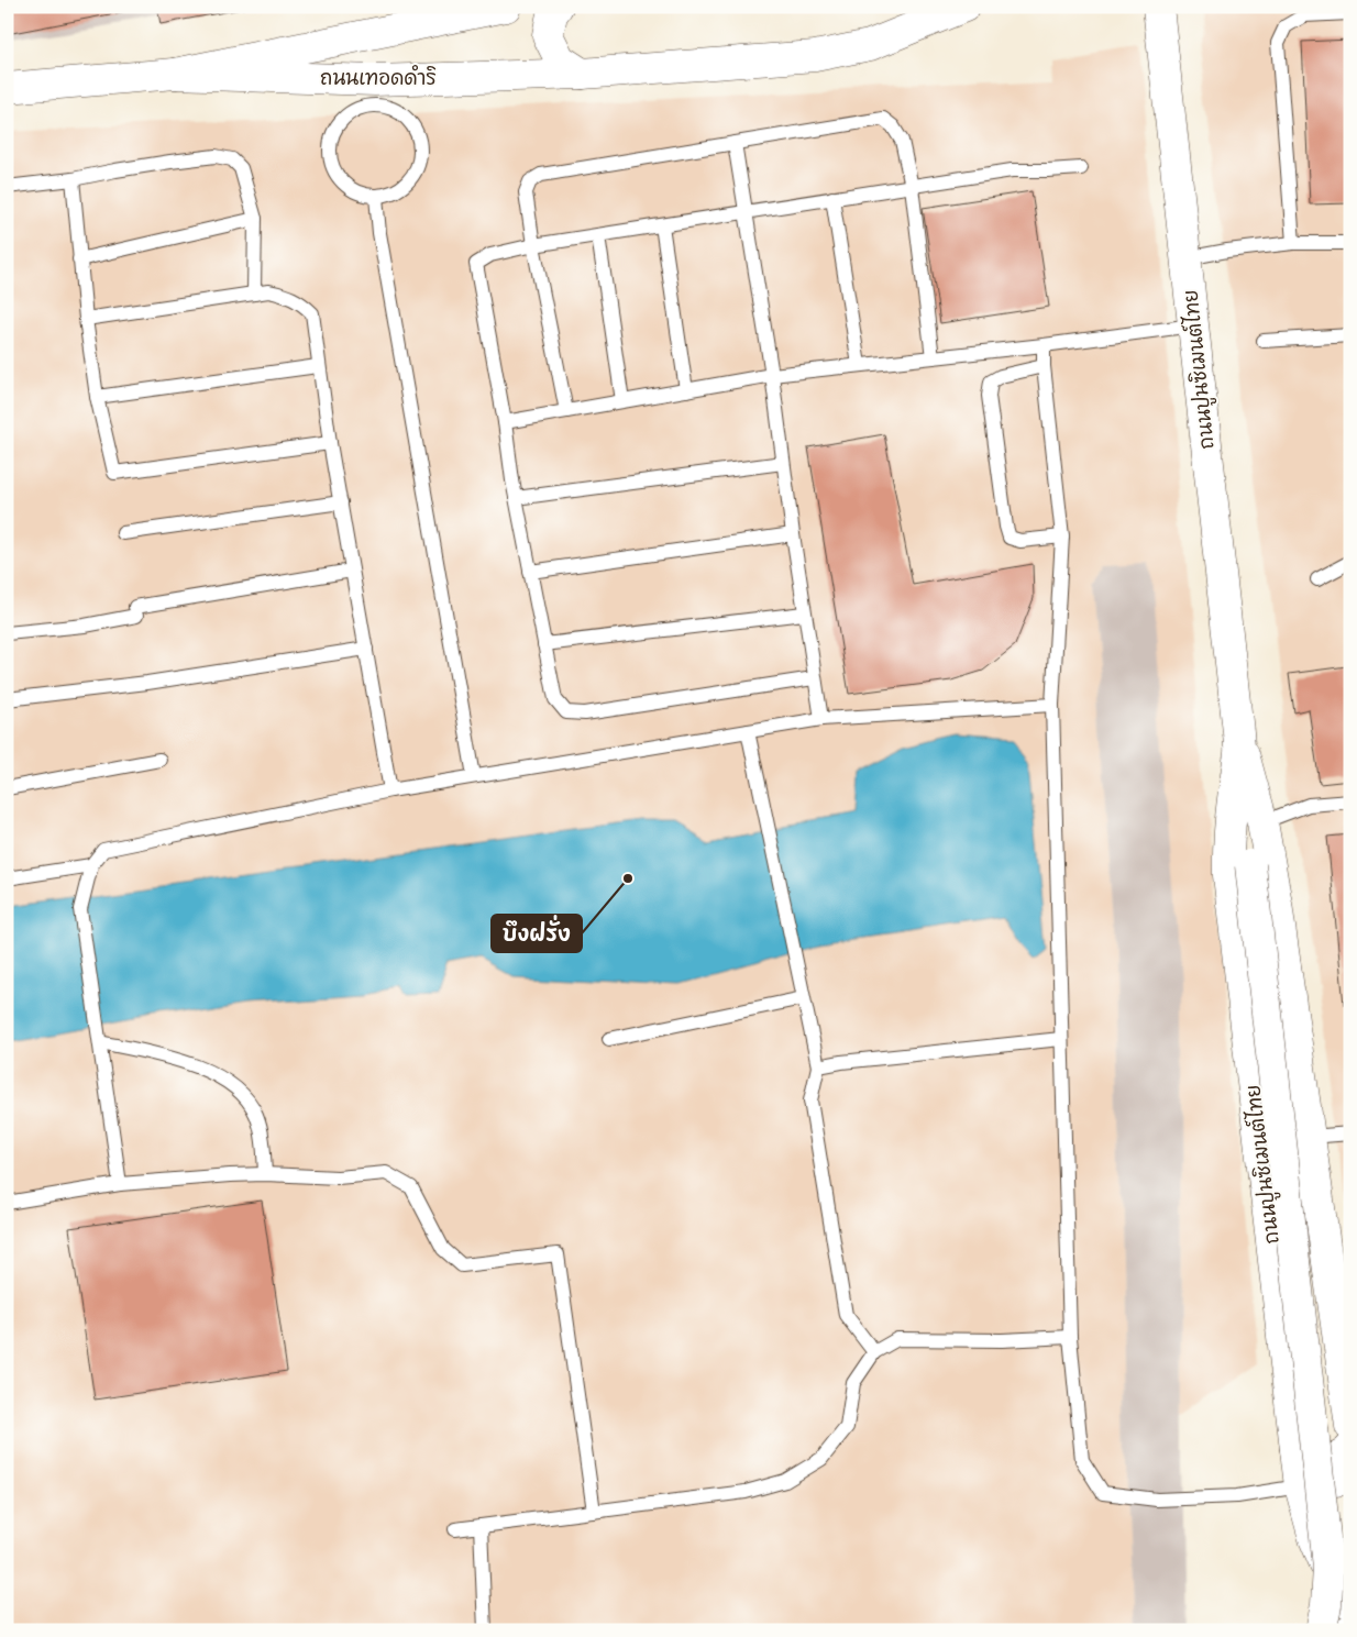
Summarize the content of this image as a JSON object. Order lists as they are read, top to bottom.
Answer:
{
  "streets": {
    "street": ["ถนนเทอดดำริ", "ถนนปูนซิเมนต์ไทย"]
  },
  "places": ["บึงฝรั่ง"]
}
